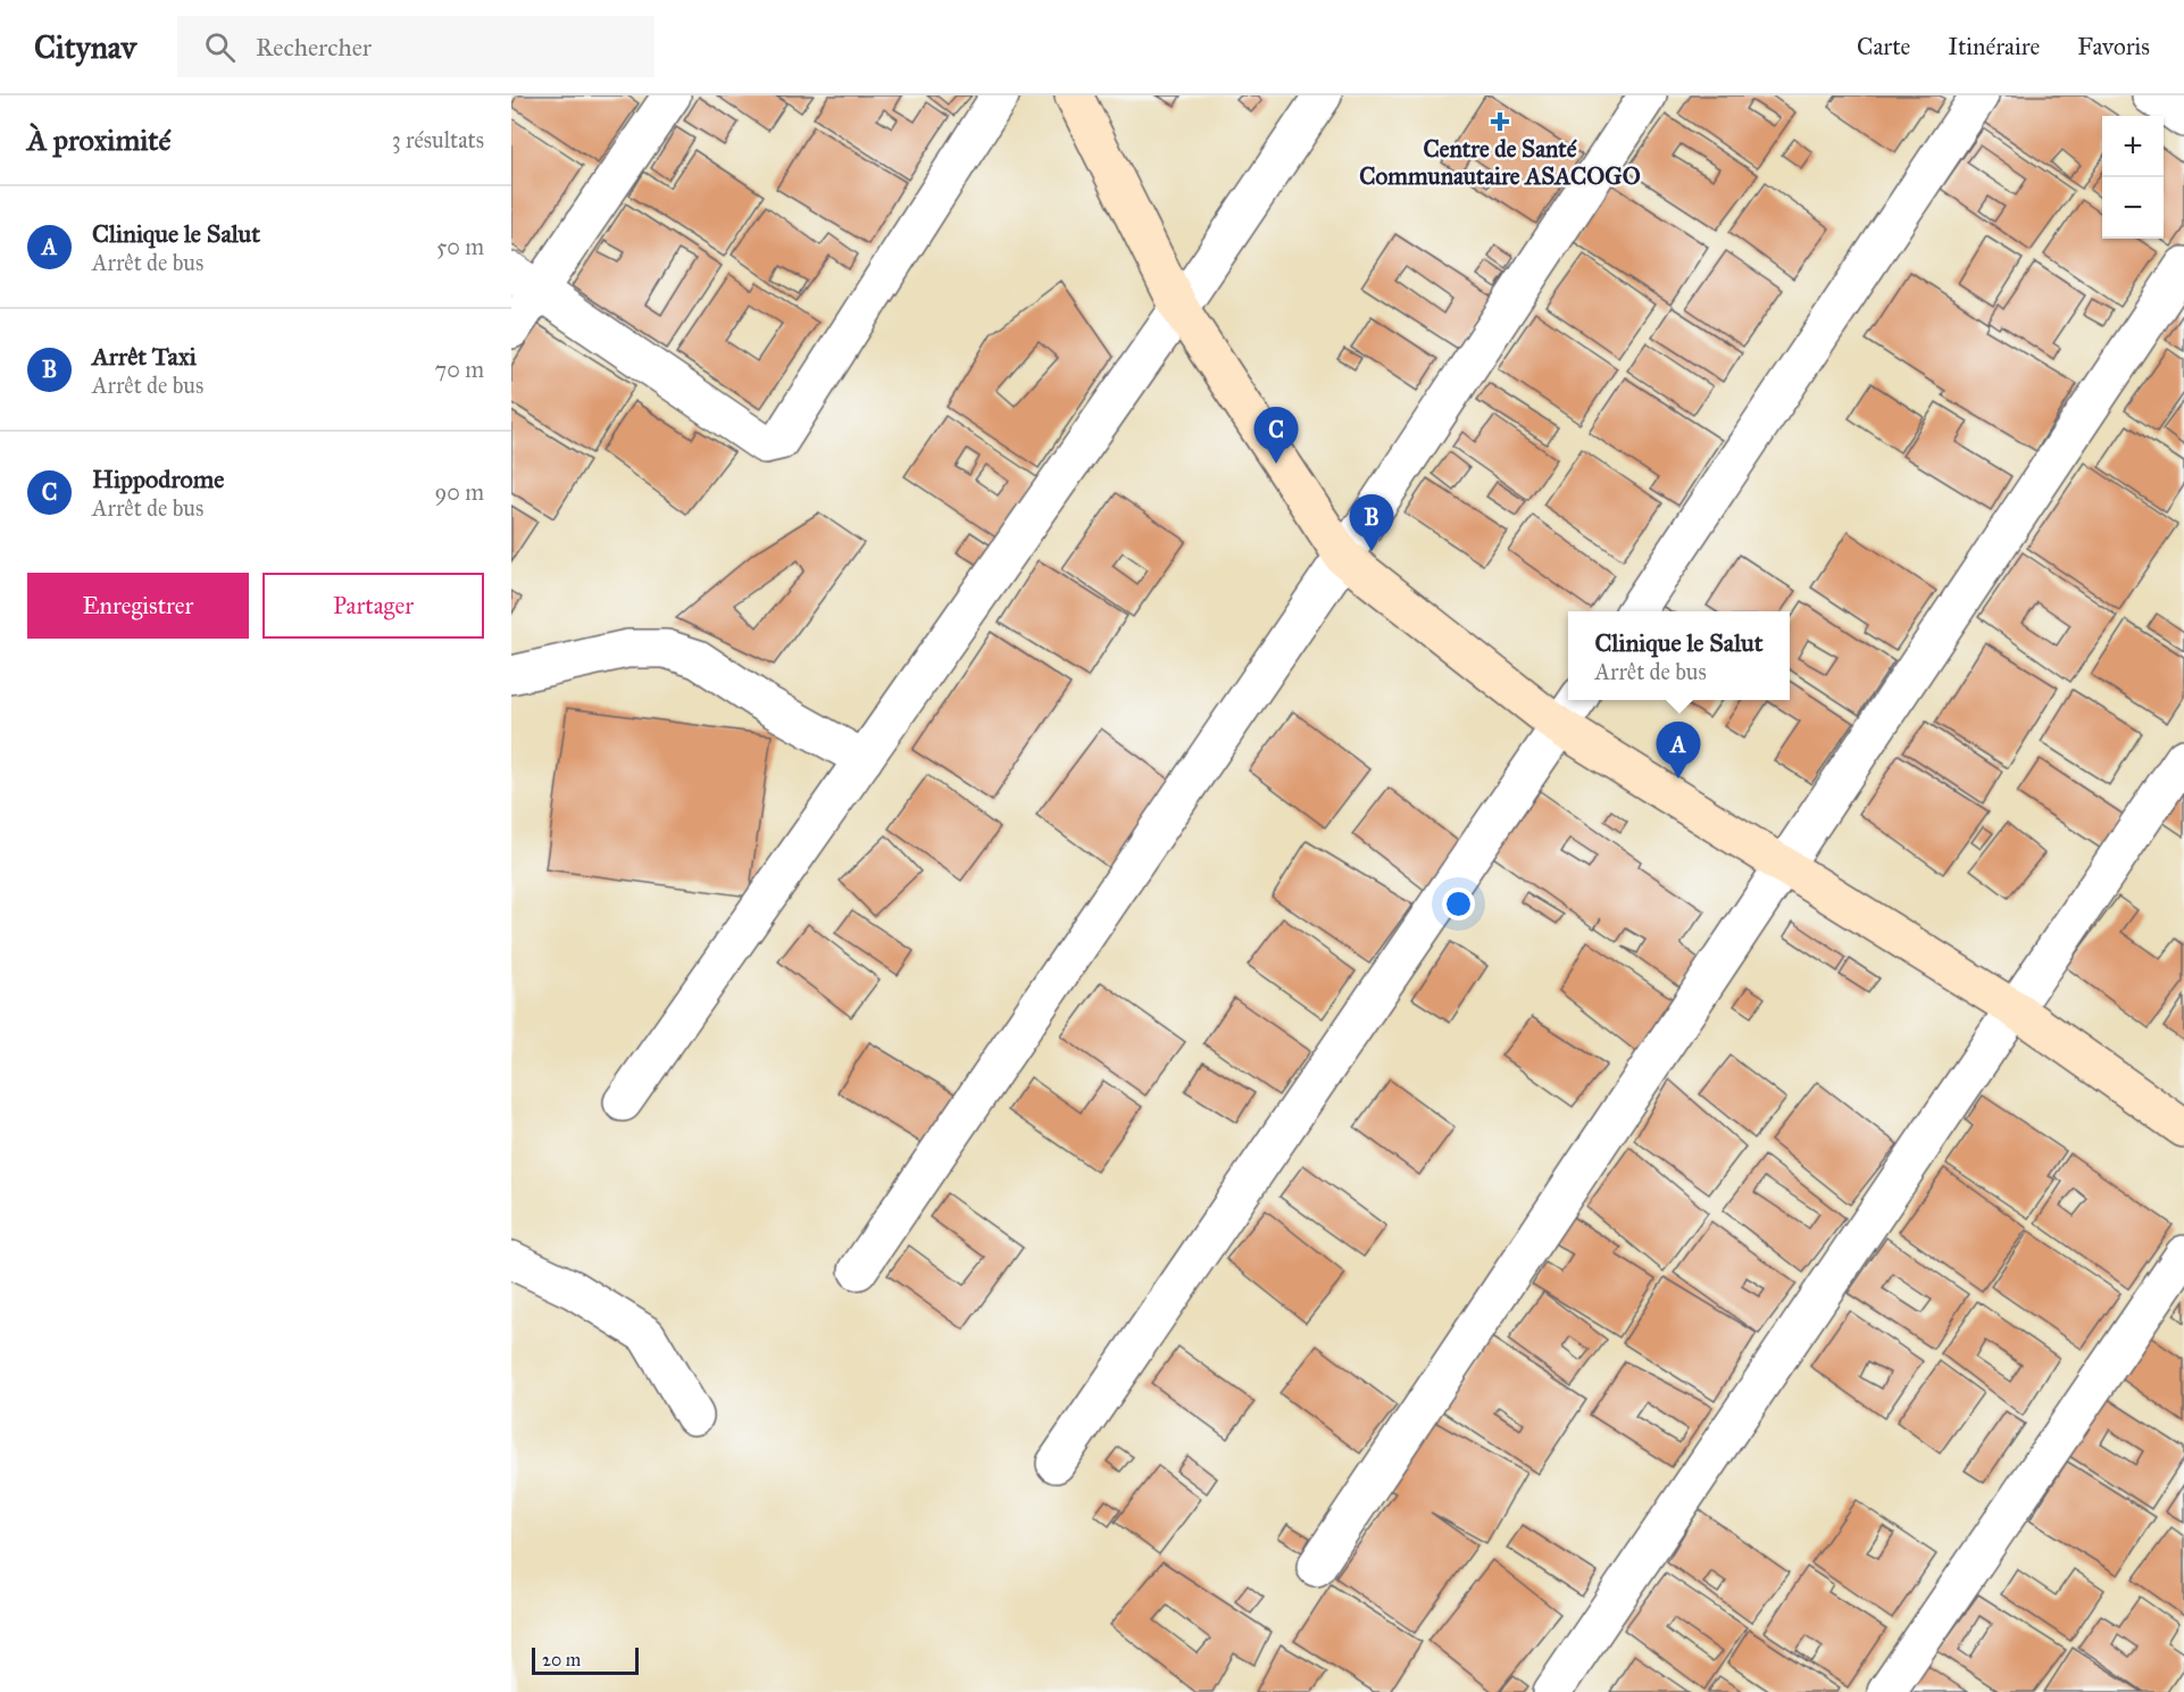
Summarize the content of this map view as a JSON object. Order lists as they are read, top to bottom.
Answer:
{
  "places": {
    "health": ["Centre de Santé Communautaire ASACOGO"]
  },
  "scale_bar": "20 m",
  "page": {
    "header": "Citynav",
    "search": "Rechercher",
    "nav": ["Carte", "Itinéraire", "Favoris"],
    "heading": ["À proximité", "3 résultats"],
    "map_buttons": ["+", "−"],
    "list": [
      {
        "mark": "A",
        "name": "Clinique le Salut",
        "note": "Arrêt de bus",
        "value": "50 m"
      },
      {
        "mark": "B",
        "name": "Arrêt Taxi",
        "note": "Arrêt de bus",
        "value": "70 m"
      },
      {
        "mark": "C",
        "name": "Hippodrome",
        "note": "Arrêt de bus",
        "value": "90 m"
      }
    ],
    "pins": ["C", "B", "A"],
    "buttons": ["Enregistrer", "Partager"],
    "popup": ["Clinique le Salut", "Arrêt de bus"],
    "scale": "20 m"
  }
}
